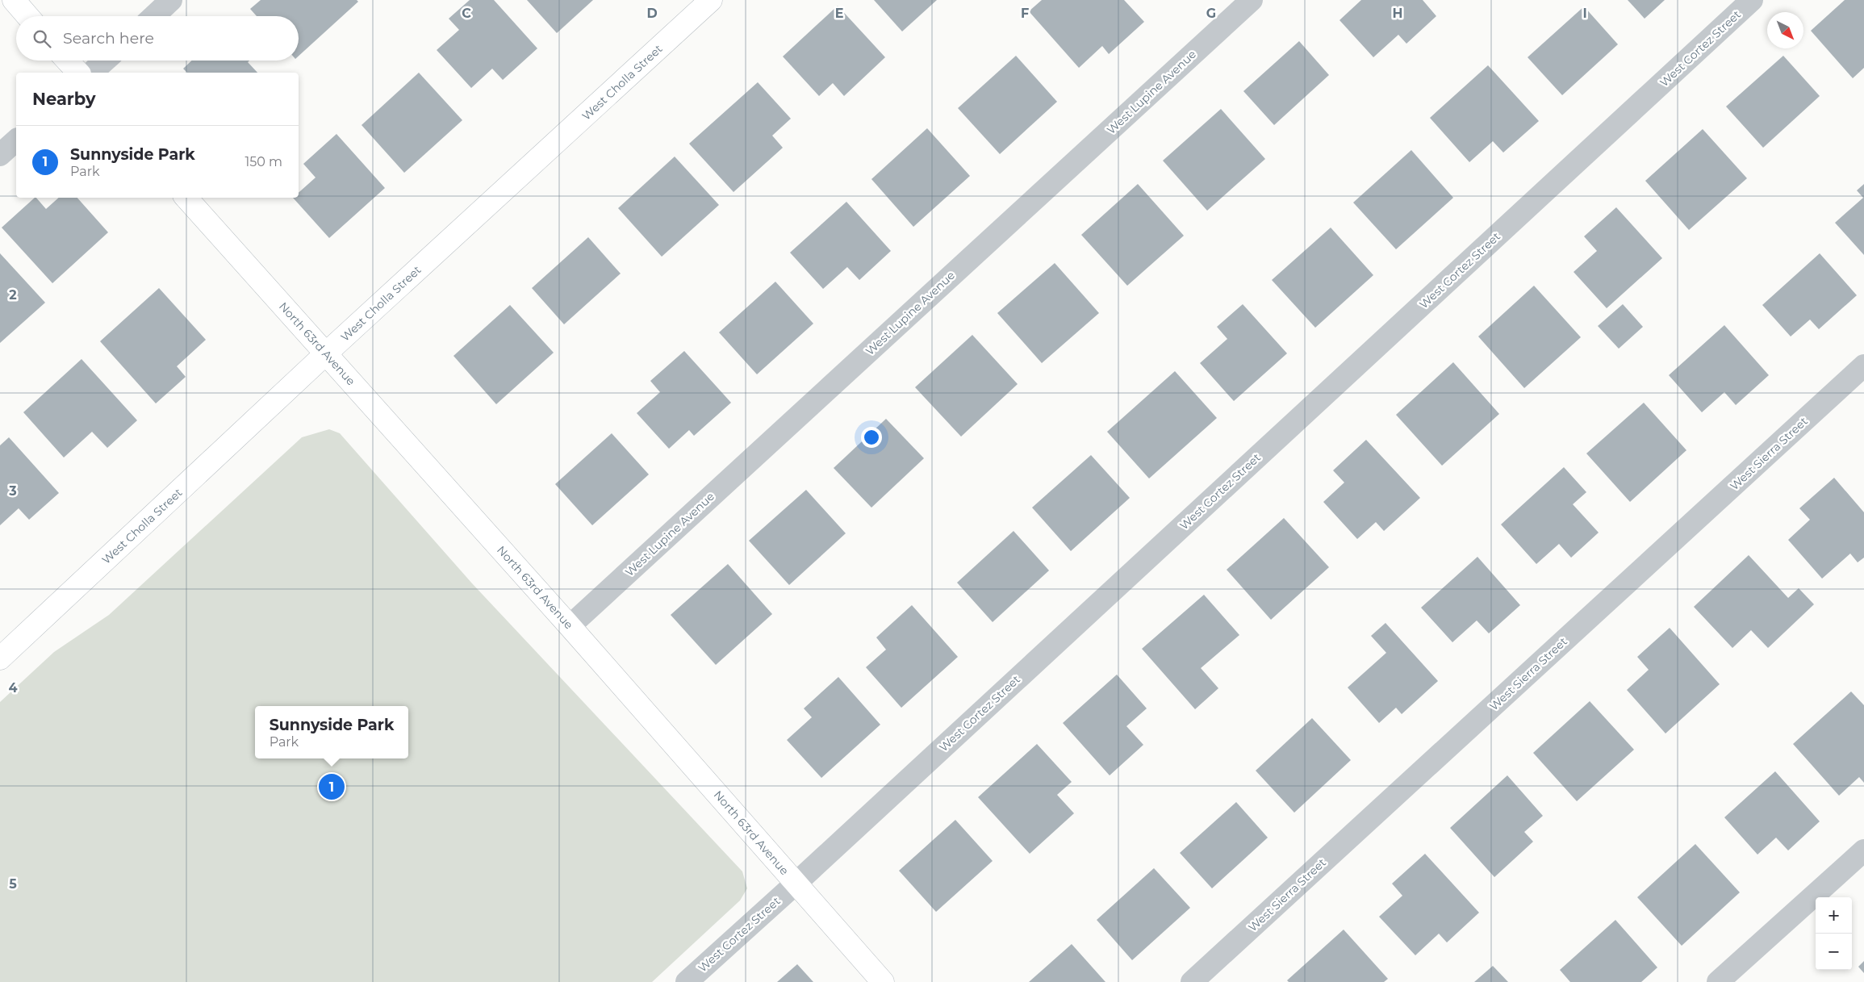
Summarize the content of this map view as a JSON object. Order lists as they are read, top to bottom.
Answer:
{
  "streets": {
    "street": [
      "West Cortez Street",
      "West Cholla Street",
      "West Lupine Avenue",
      "North 63rd Avenue",
      "West Sierra Street"
    ]
  },
  "crossings": [
    ["West Cortez Street", "North 63rd Avenue"],
    ["West Cholla Street", "North 63rd Avenue"],
    ["West Lupine Avenue", "North 63rd Avenue"]
  ],
  "north": "bottom right",
  "page": {
    "search": "Search here",
    "heading": "Nearby",
    "list": [
      {
        "mark": "1",
        "name": "Sunnyside Park",
        "note": "Park",
        "value": "150 m"
      }
    ],
    "popup": ["Sunnyside Park", "Park"],
    "pins": "1",
    "map_buttons": ["+", "−"]
  },
  "grid": {
    "columns": [
      "C",
      "D",
      "E",
      "F",
      "G",
      "H",
      "I"
    ],
    "rows": [
      "2",
      "3",
      "4",
      "5"
    ]
  }
}
